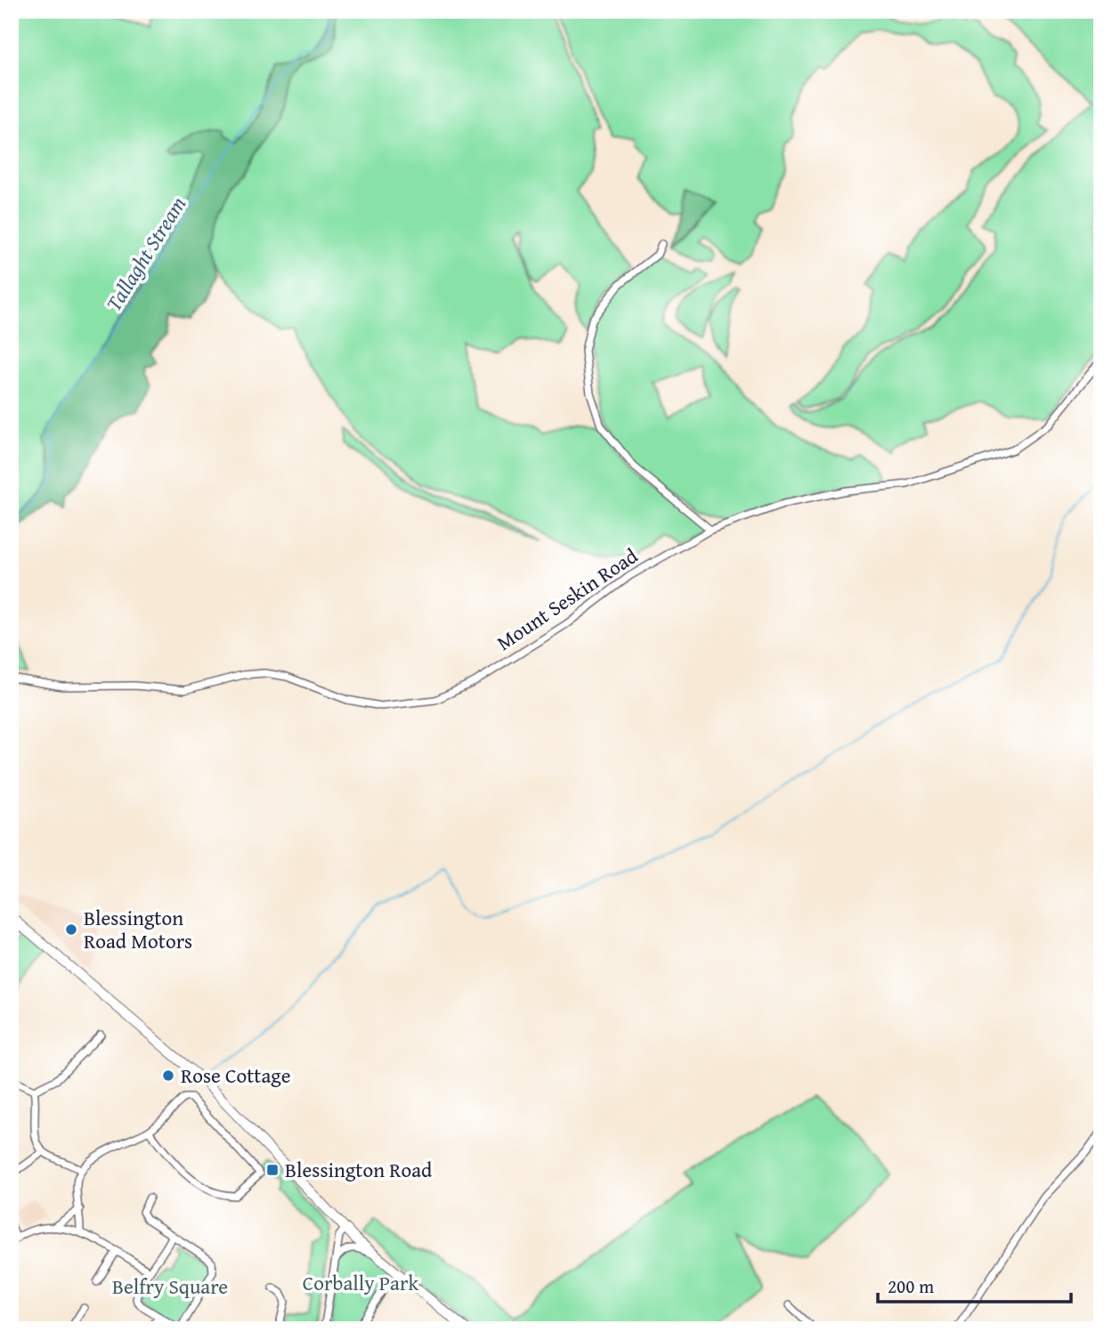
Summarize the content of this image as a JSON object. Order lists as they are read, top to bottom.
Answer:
{
  "streets": {
    "street": ["Mount Seskin Road"]
  },
  "water": ["Tallaght Stream"],
  "parks": ["Corbally Park", "Belfry Square"],
  "places": {
    "other": ["Blessington Road Motors", "Rose Cottage"],
    "transit": ["Blessington Road"]
  },
  "scale_bar": "200 m"
}
